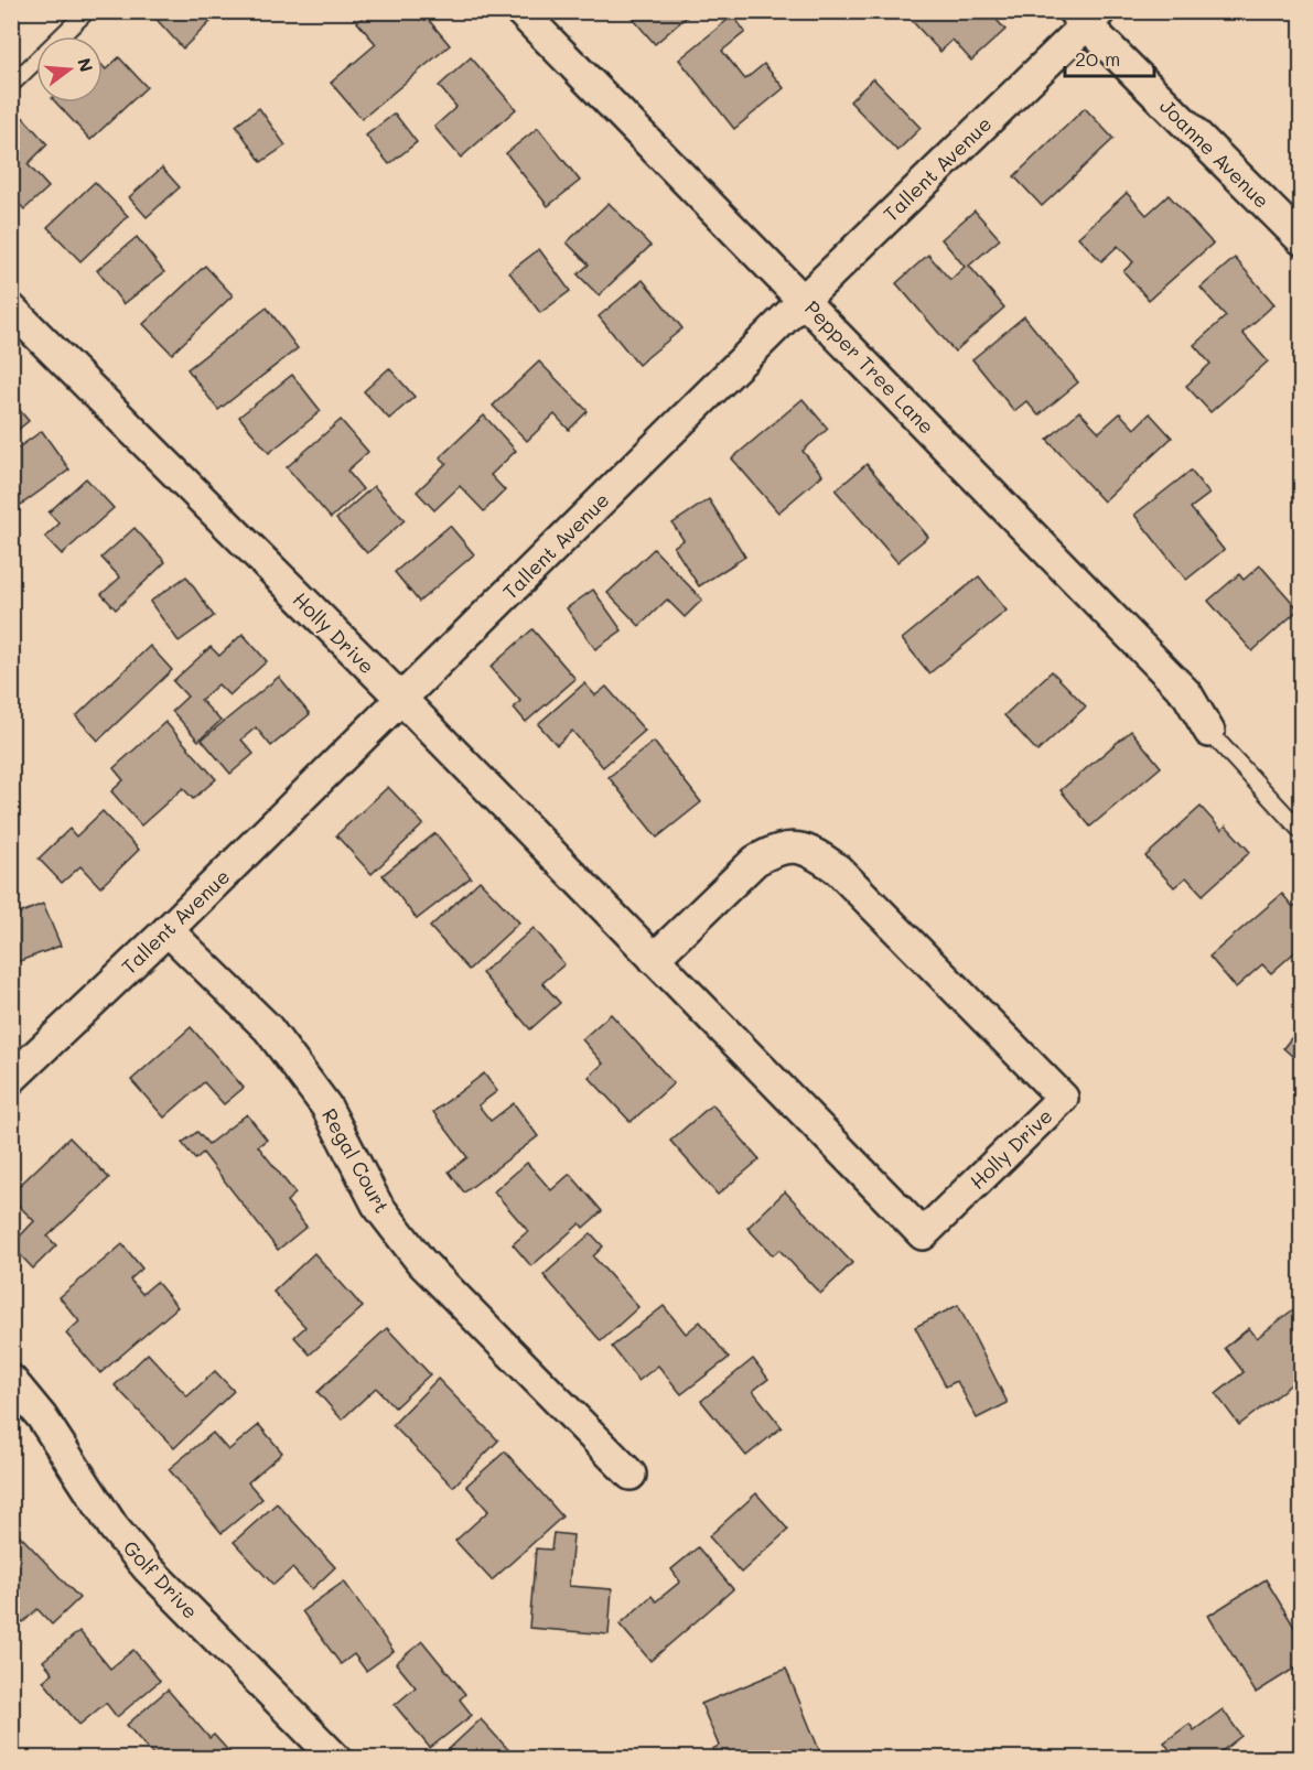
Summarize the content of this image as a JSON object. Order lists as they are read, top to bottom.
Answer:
{
  "streets": {
    "street": [
      "Joanne Avenue",
      "Tallent Avenue",
      "Pepper Tree Lane",
      "Holly Drive",
      "Regal Court",
      "Golf Drive"
    ]
  },
  "crossings": [
    ["Joanne Avenue", "Tallent Avenue"],
    ["Tallent Avenue", "Pepper Tree Lane"],
    ["Tallent Avenue", "Holly Drive"],
    ["Tallent Avenue", "Regal Court"]
  ],
  "scale_bar": "20 m",
  "north": "right"
}
